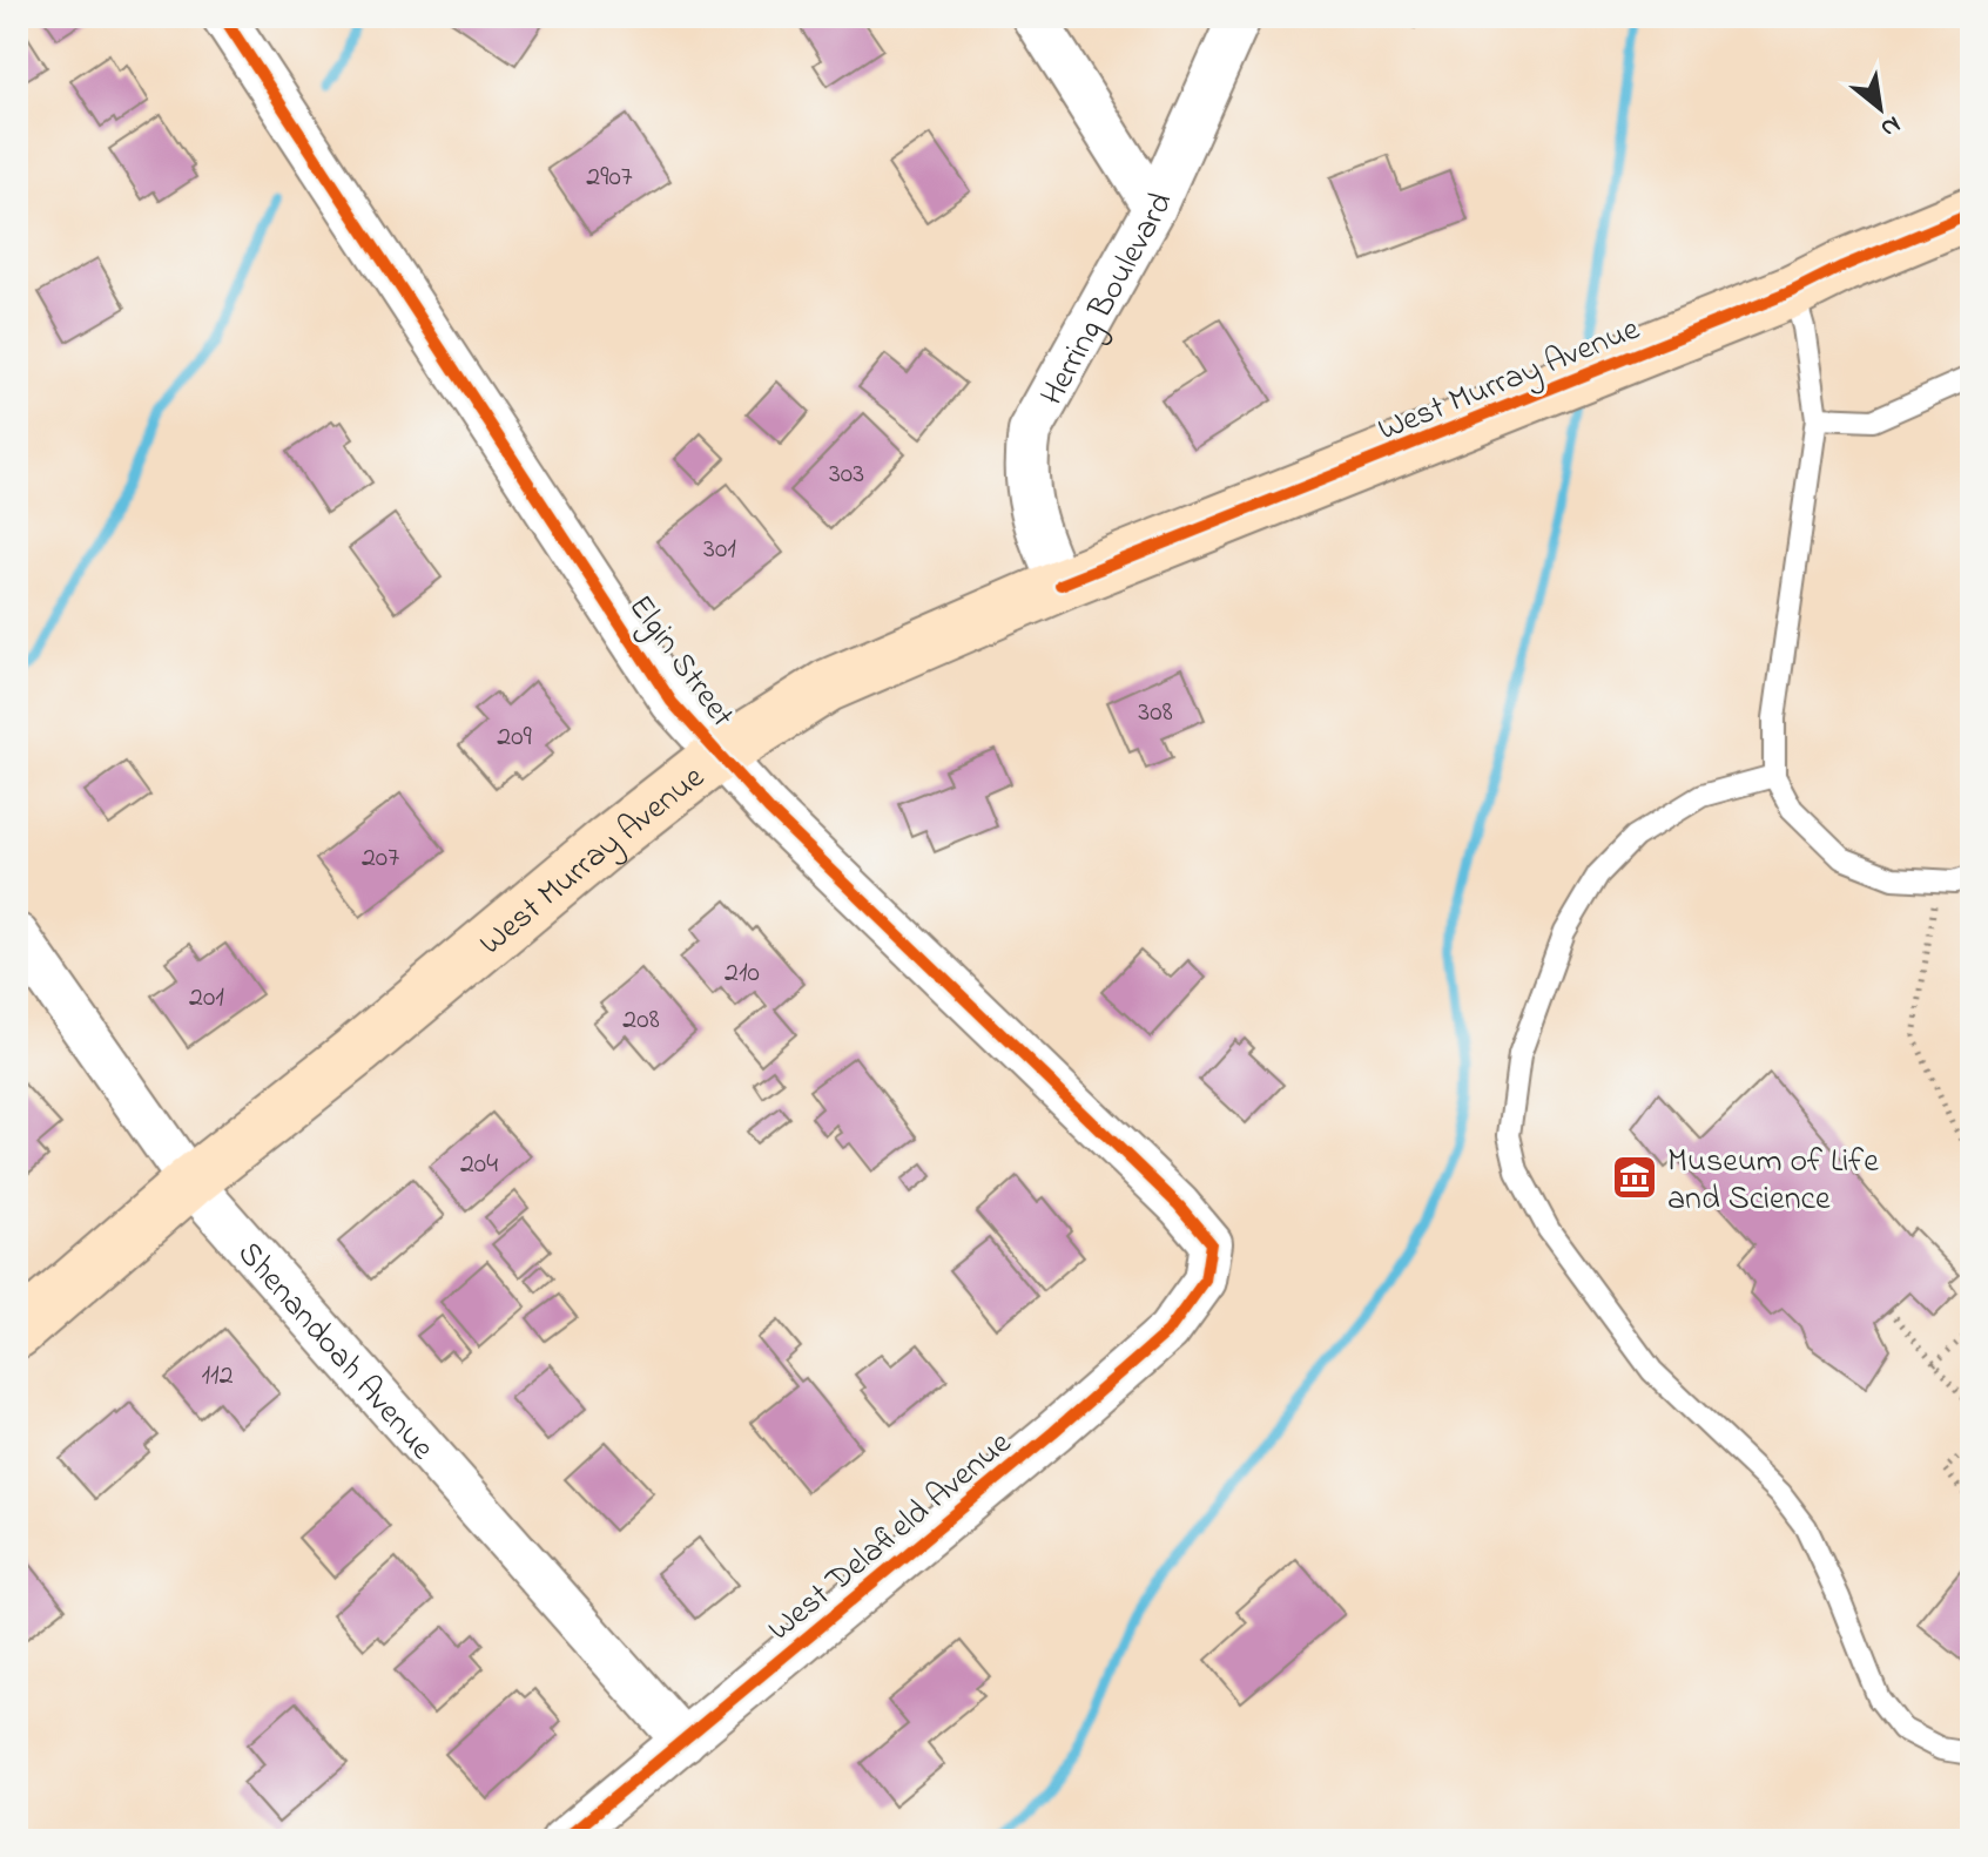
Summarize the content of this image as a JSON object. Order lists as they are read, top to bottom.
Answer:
{
  "streets": {
    "street": [
      "Herring Boulevard",
      "West Murray Avenue",
      "Elgin Street",
      "Shenandoah Avenue",
      "West Delafield Avenue"
    ]
  },
  "crossings": [
    ["Herring Boulevard", "West Murray Avenue"],
    ["West Murray Avenue", "Elgin Street"],
    ["West Murray Avenue", "Shenandoah Avenue"],
    ["Elgin Street", "West Delafield Avenue"],
    ["Shenandoah Avenue", "West Delafield Avenue"]
  ],
  "places": {
    "museum": ["Museum of Life and Science"]
  },
  "house_numbers": [
    "2907",
    "303",
    "301",
    "308",
    "209",
    "207",
    "210",
    "201",
    "208",
    "204",
    "112"
  ],
  "north": "bottom right"
}
